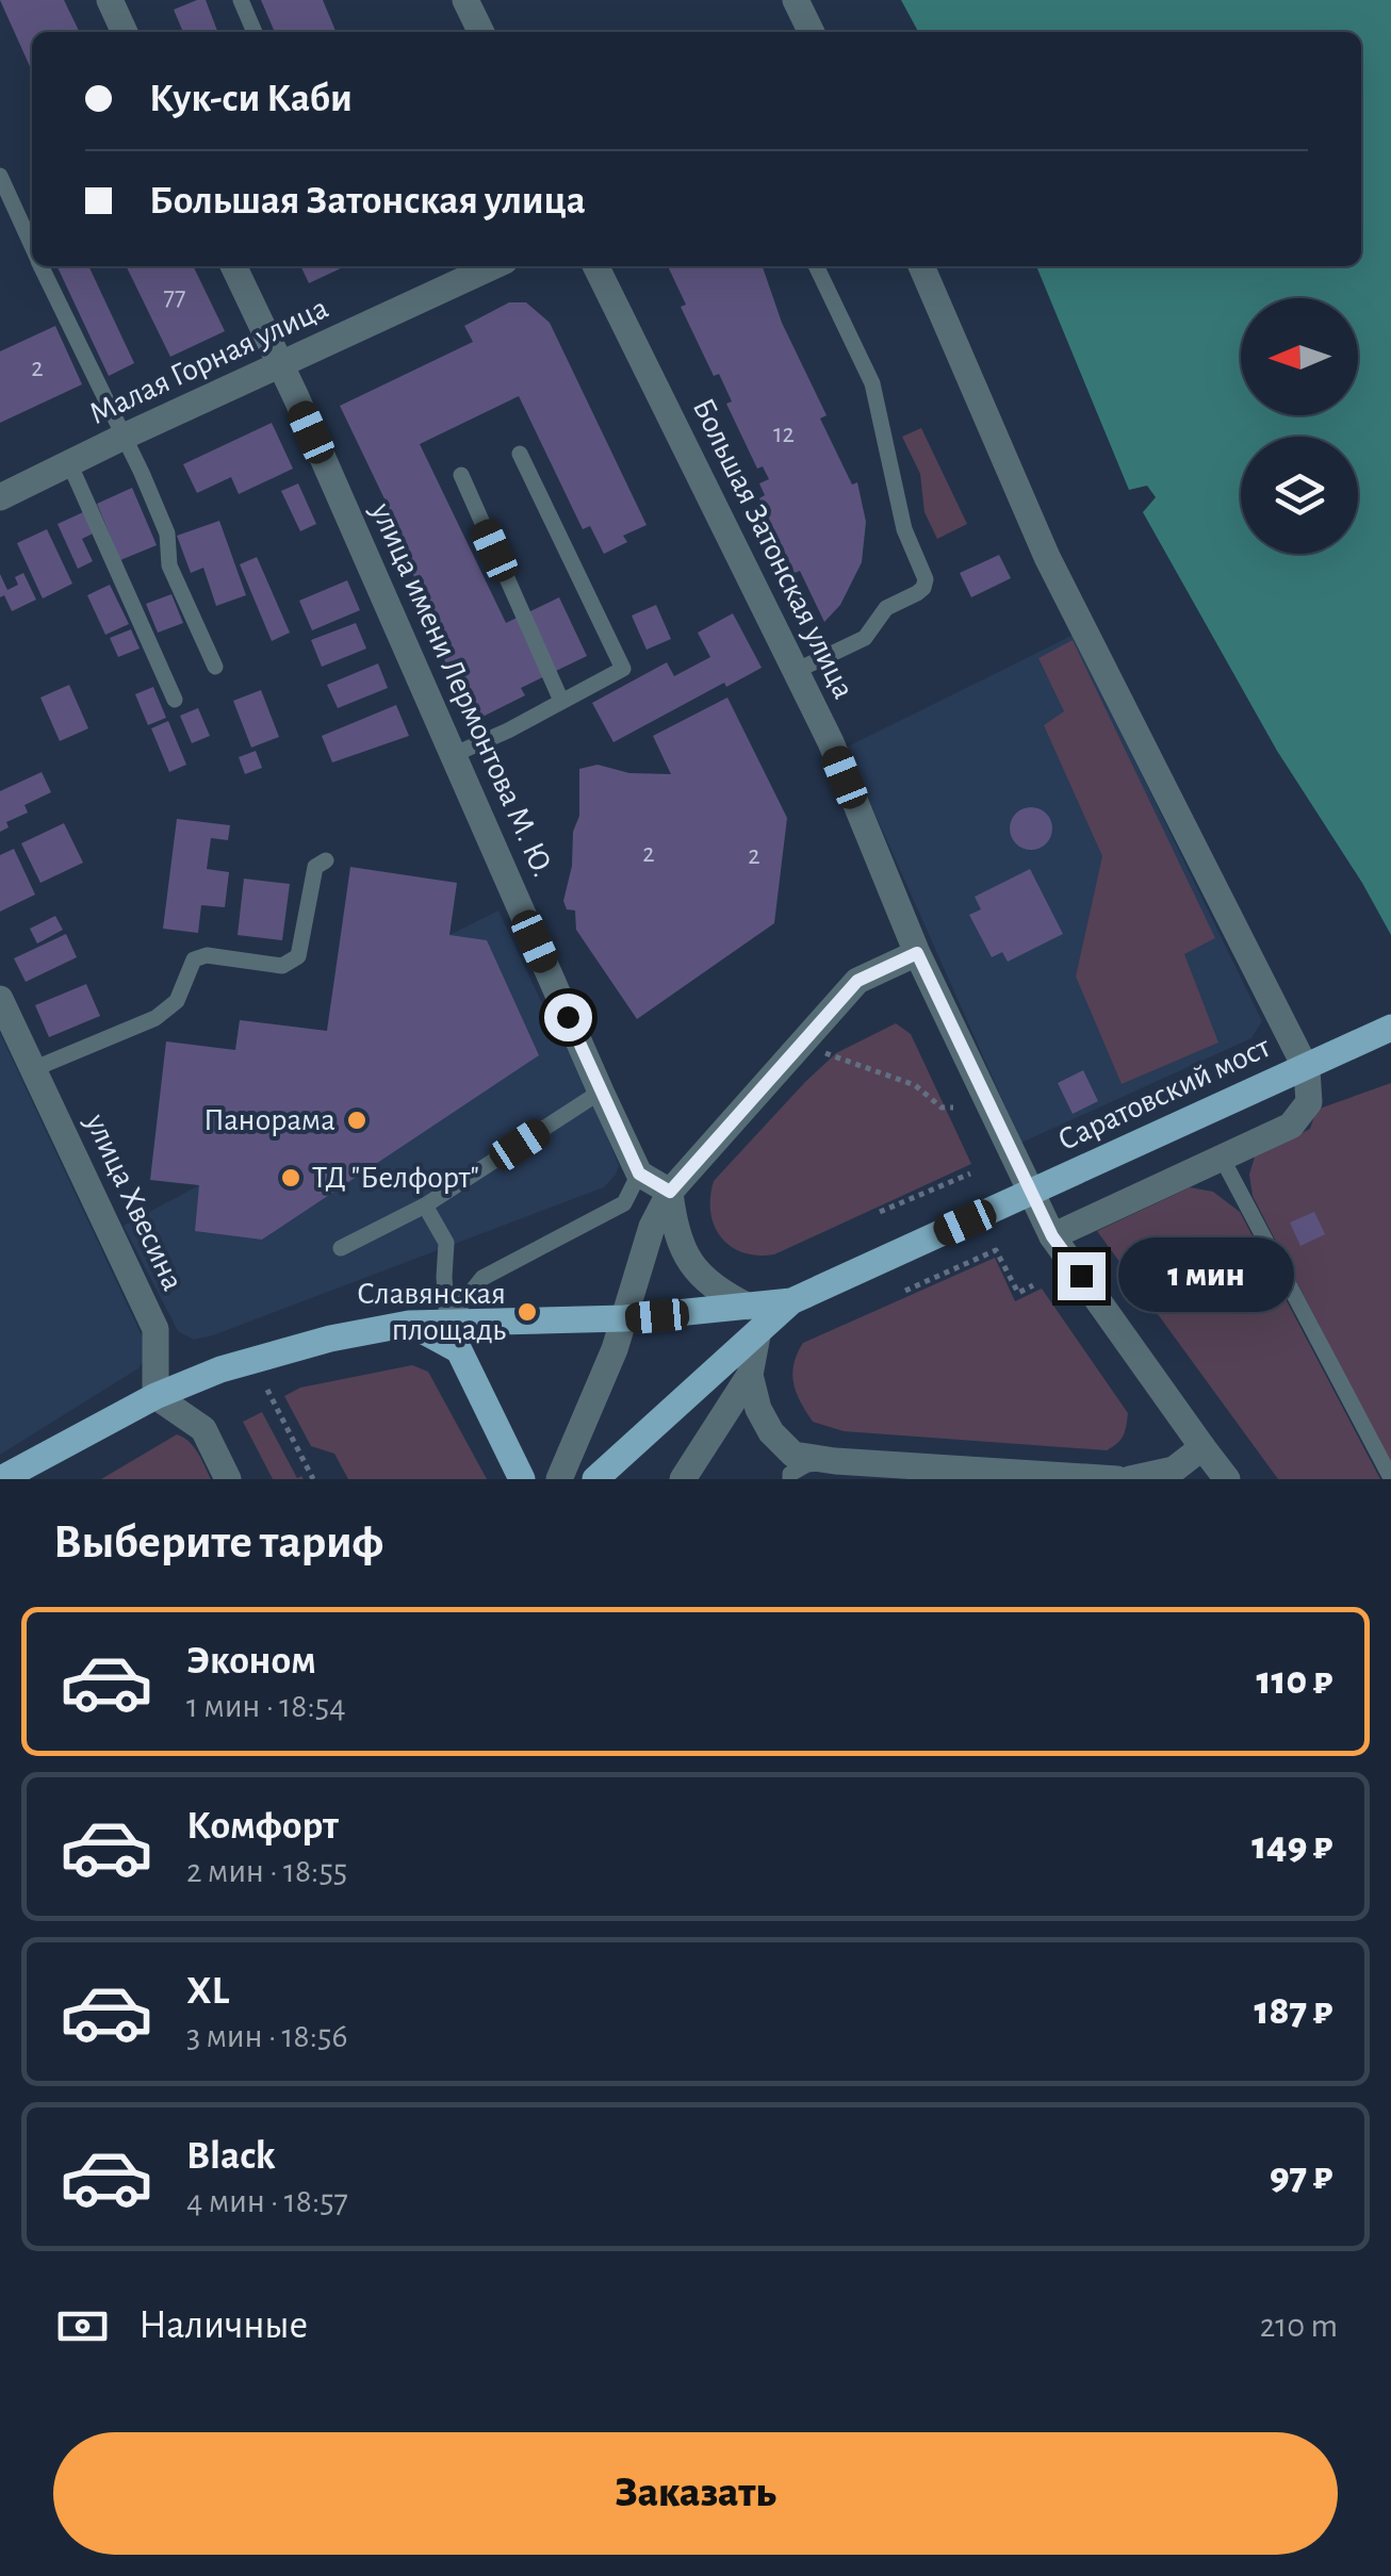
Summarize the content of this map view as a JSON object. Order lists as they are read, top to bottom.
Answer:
{
  "streets": {
    "main road": ["Саратовский мост"],
    "street": [
      "Малая Горная улица",
      "Большая Затонская улица",
      "улица имени Лермонтова М. Ю.",
      "улица Хвесина"
    ]
  },
  "crossings": [
    ["Малая Горная улица", "улица имени Лермонтова М. Ю."]
  ],
  "places": ["Панорама", "ТД \"Белфорт\"", "Славянская площадь"],
  "house_numbers": [
    "77",
    "2",
    "12",
    "2",
    "2"
  ],
  "north": "left",
  "page": {
    "banner": ["Кук-си Каби", "Большая Затонская улица"],
    "bubble": "1 мин",
    "heading": "Выберите тариф",
    "list": [
      {
        "name": "Эконом",
        "note": "1 мин · 18:54",
        "value": "110 ₽"
      },
      {
        "name": "Комфорт",
        "note": "2 мин · 18:55",
        "value": "149 ₽"
      },
      {
        "name": "XL",
        "note": "3 мин · 18:56",
        "value": "187 ₽"
      },
      {
        "name": "Black",
        "note": "4 мин · 18:57",
        "value": "97 ₽"
      }
    ],
    "pay": ["Наличные", "210 m"],
    "buttons": "Заказать"
  }
}
